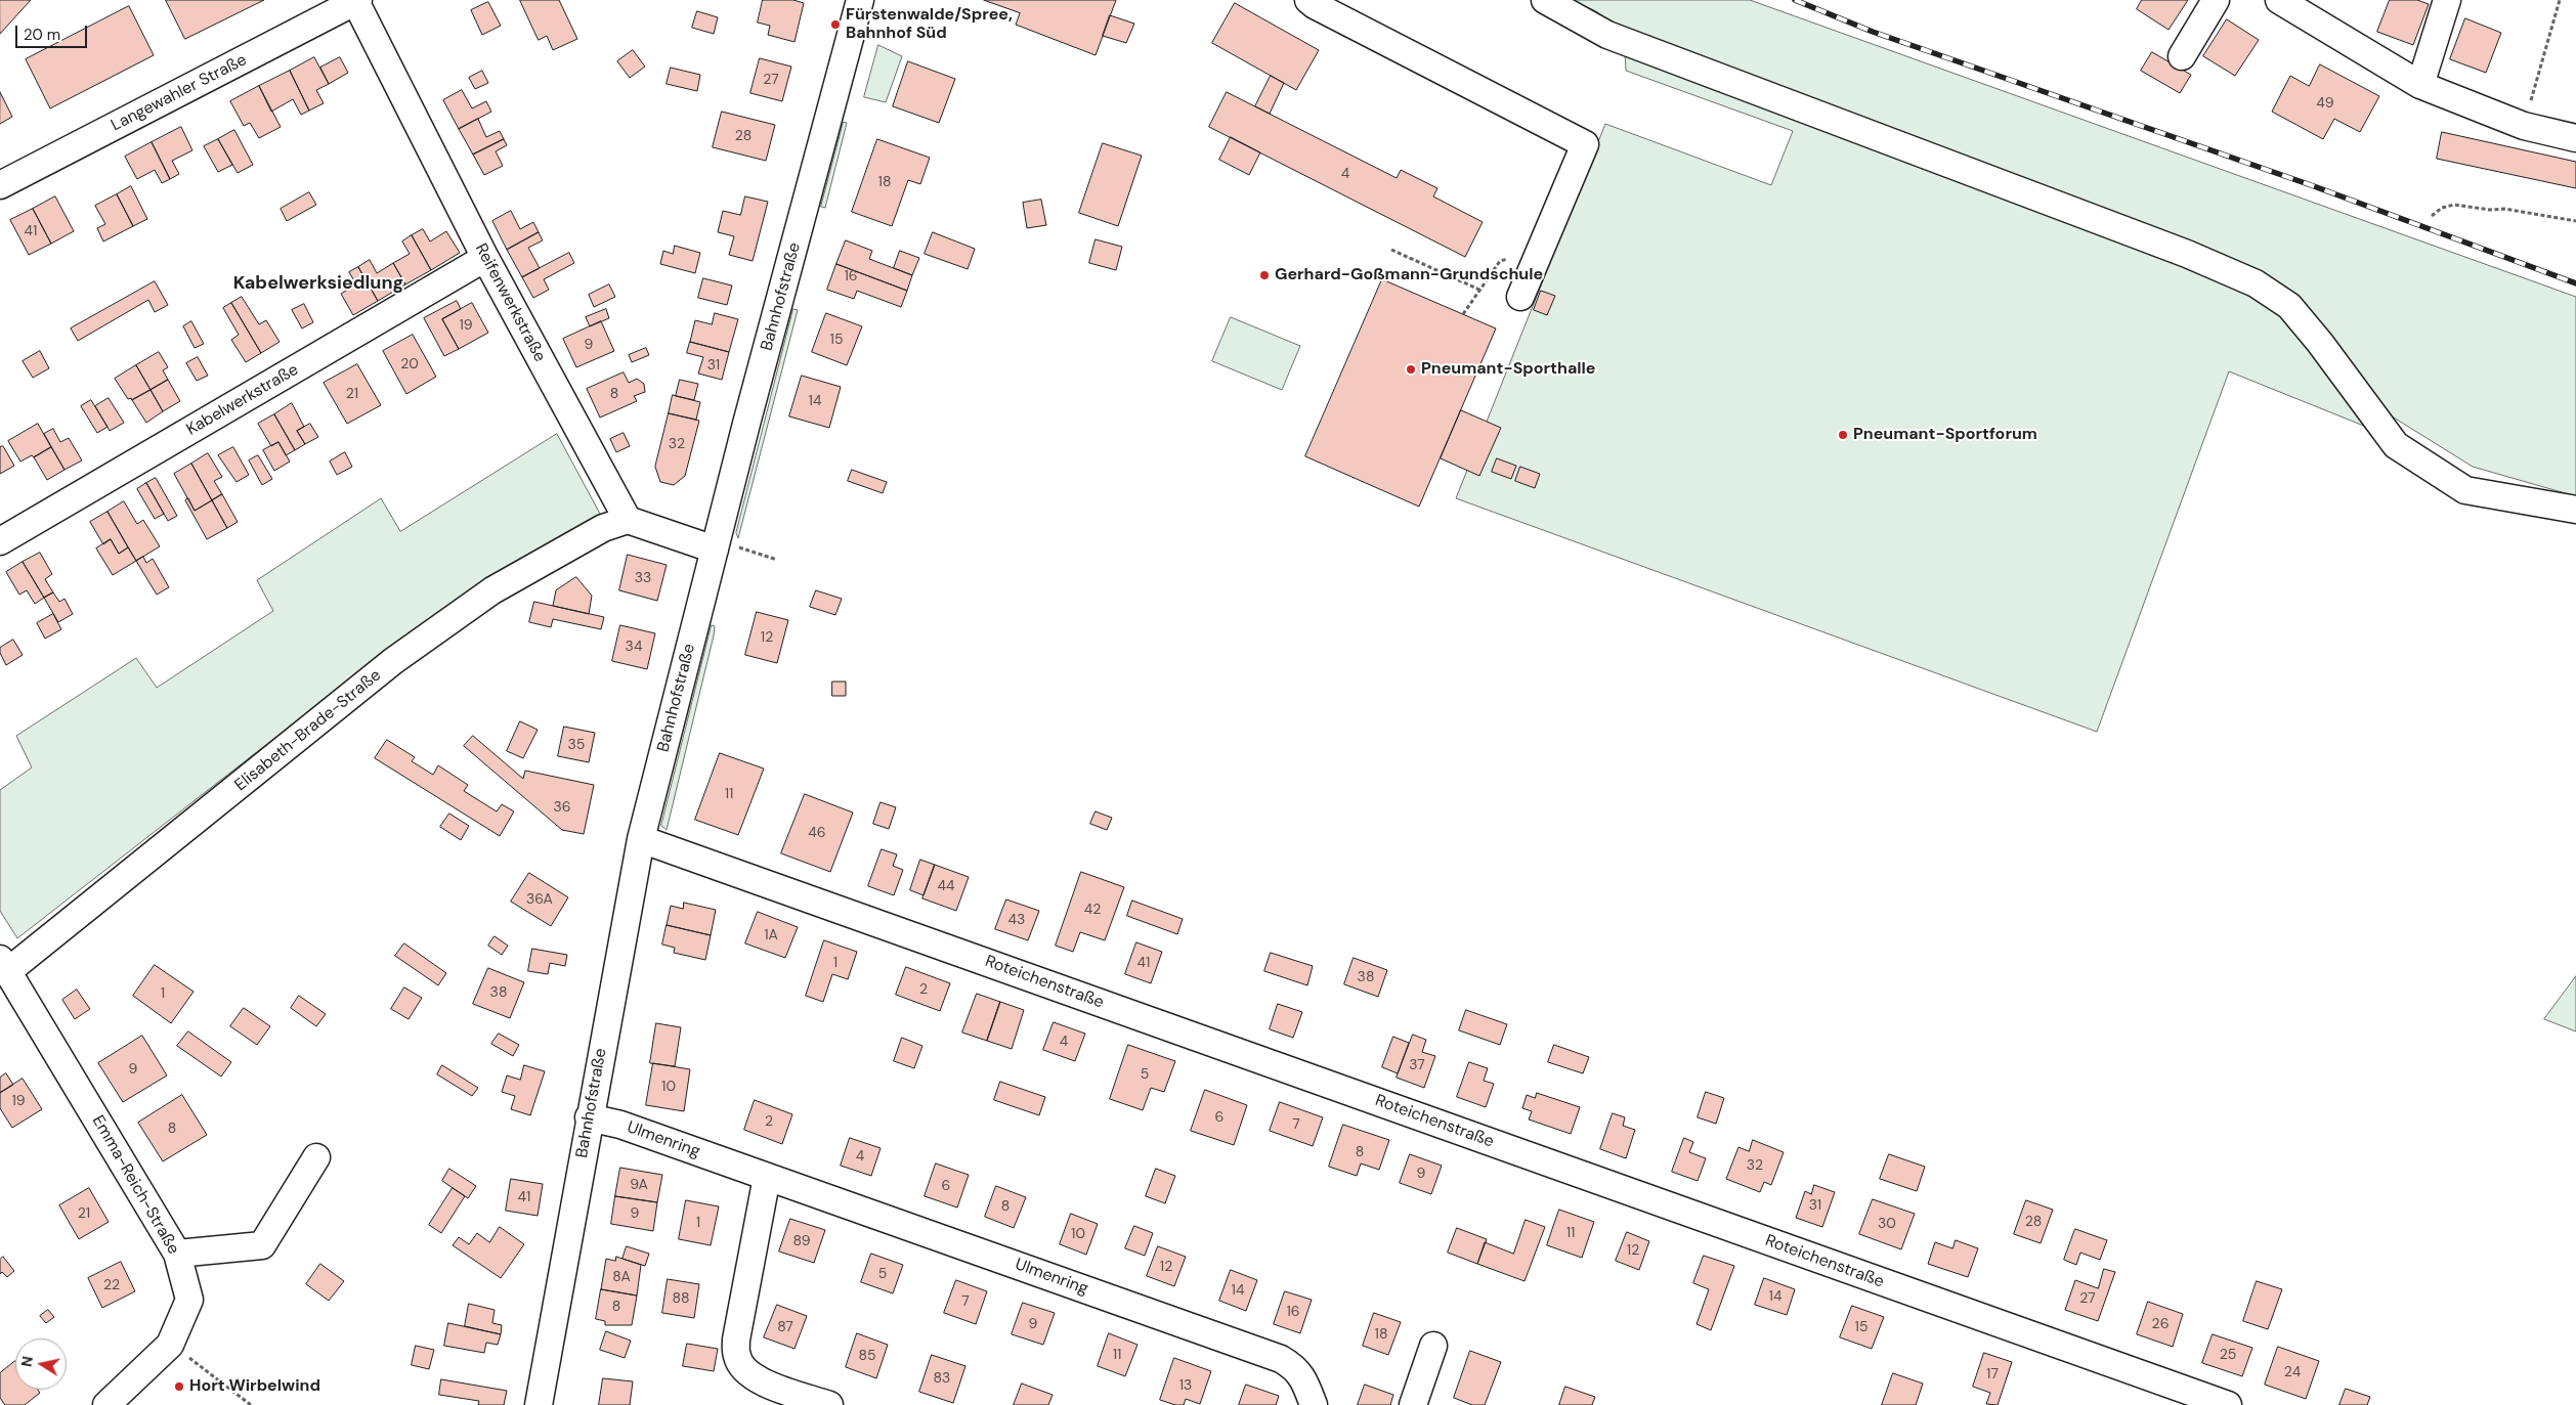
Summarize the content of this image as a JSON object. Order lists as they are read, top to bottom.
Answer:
{
  "streets": {
    "street": [
      "Langewahler Straße",
      "Bahnhofstraße",
      "Reifenwerkstraße",
      "Kabelwerkstraße",
      "Elisabeth-Brade-Straße",
      "Roteichenstraße",
      "Ulmenring",
      "Emma-Reich-Straße"
    ]
  },
  "crossings": [
    ["Langewahler Straße", "Reifenwerkstraße"],
    ["Bahnhofstraße", "Roteichenstraße"],
    ["Bahnhofstraße", "Ulmenring"],
    ["Reifenwerkstraße", "Kabelwerkstraße"],
    ["Reifenwerkstraße", "Elisabeth-Brade-Straße"],
    ["Elisabeth-Brade-Straße", "Emma-Reich-Straße"]
  ],
  "districts": ["Kabelwerksiedlung"],
  "places": [
    "Fürstenwalde/Spree, Bahnhof Süd",
    "Gerhard-Goßmann-Grundschule",
    "Pneumant-Sporthalle",
    "Pneumant-Sportforum",
    "Hort Wirbelwind"
  ],
  "house_numbers": [
    "27",
    "49",
    "28",
    "4",
    "18",
    "41",
    "16",
    "19",
    "15",
    "9",
    "20",
    "31",
    "21",
    "8",
    "14",
    "32",
    "33",
    "12",
    "34",
    "35",
    "11",
    "36",
    "46",
    "44",
    "36A",
    "42",
    "43",
    "1A",
    "1",
    "41",
    "38",
    "2",
    "38",
    "1",
    "4",
    "37",
    "9",
    "5",
    "10",
    "19",
    "6",
    "2",
    "7",
    "8",
    "8",
    "4",
    "32",
    "9",
    "9A",
    "6",
    "41",
    "31",
    "8",
    "21",
    "9",
    "28",
    "1",
    "30",
    "11",
    "10",
    "89",
    "12",
    "12",
    "5",
    "8A",
    "22",
    "14",
    "14",
    "88",
    "27",
    "7",
    "8",
    "16",
    "9",
    "26",
    "87",
    "15",
    "18",
    "11",
    "25",
    "85",
    "24",
    "17",
    "83",
    "13"
  ],
  "scale_bar": "20 m",
  "north": "left"
}
